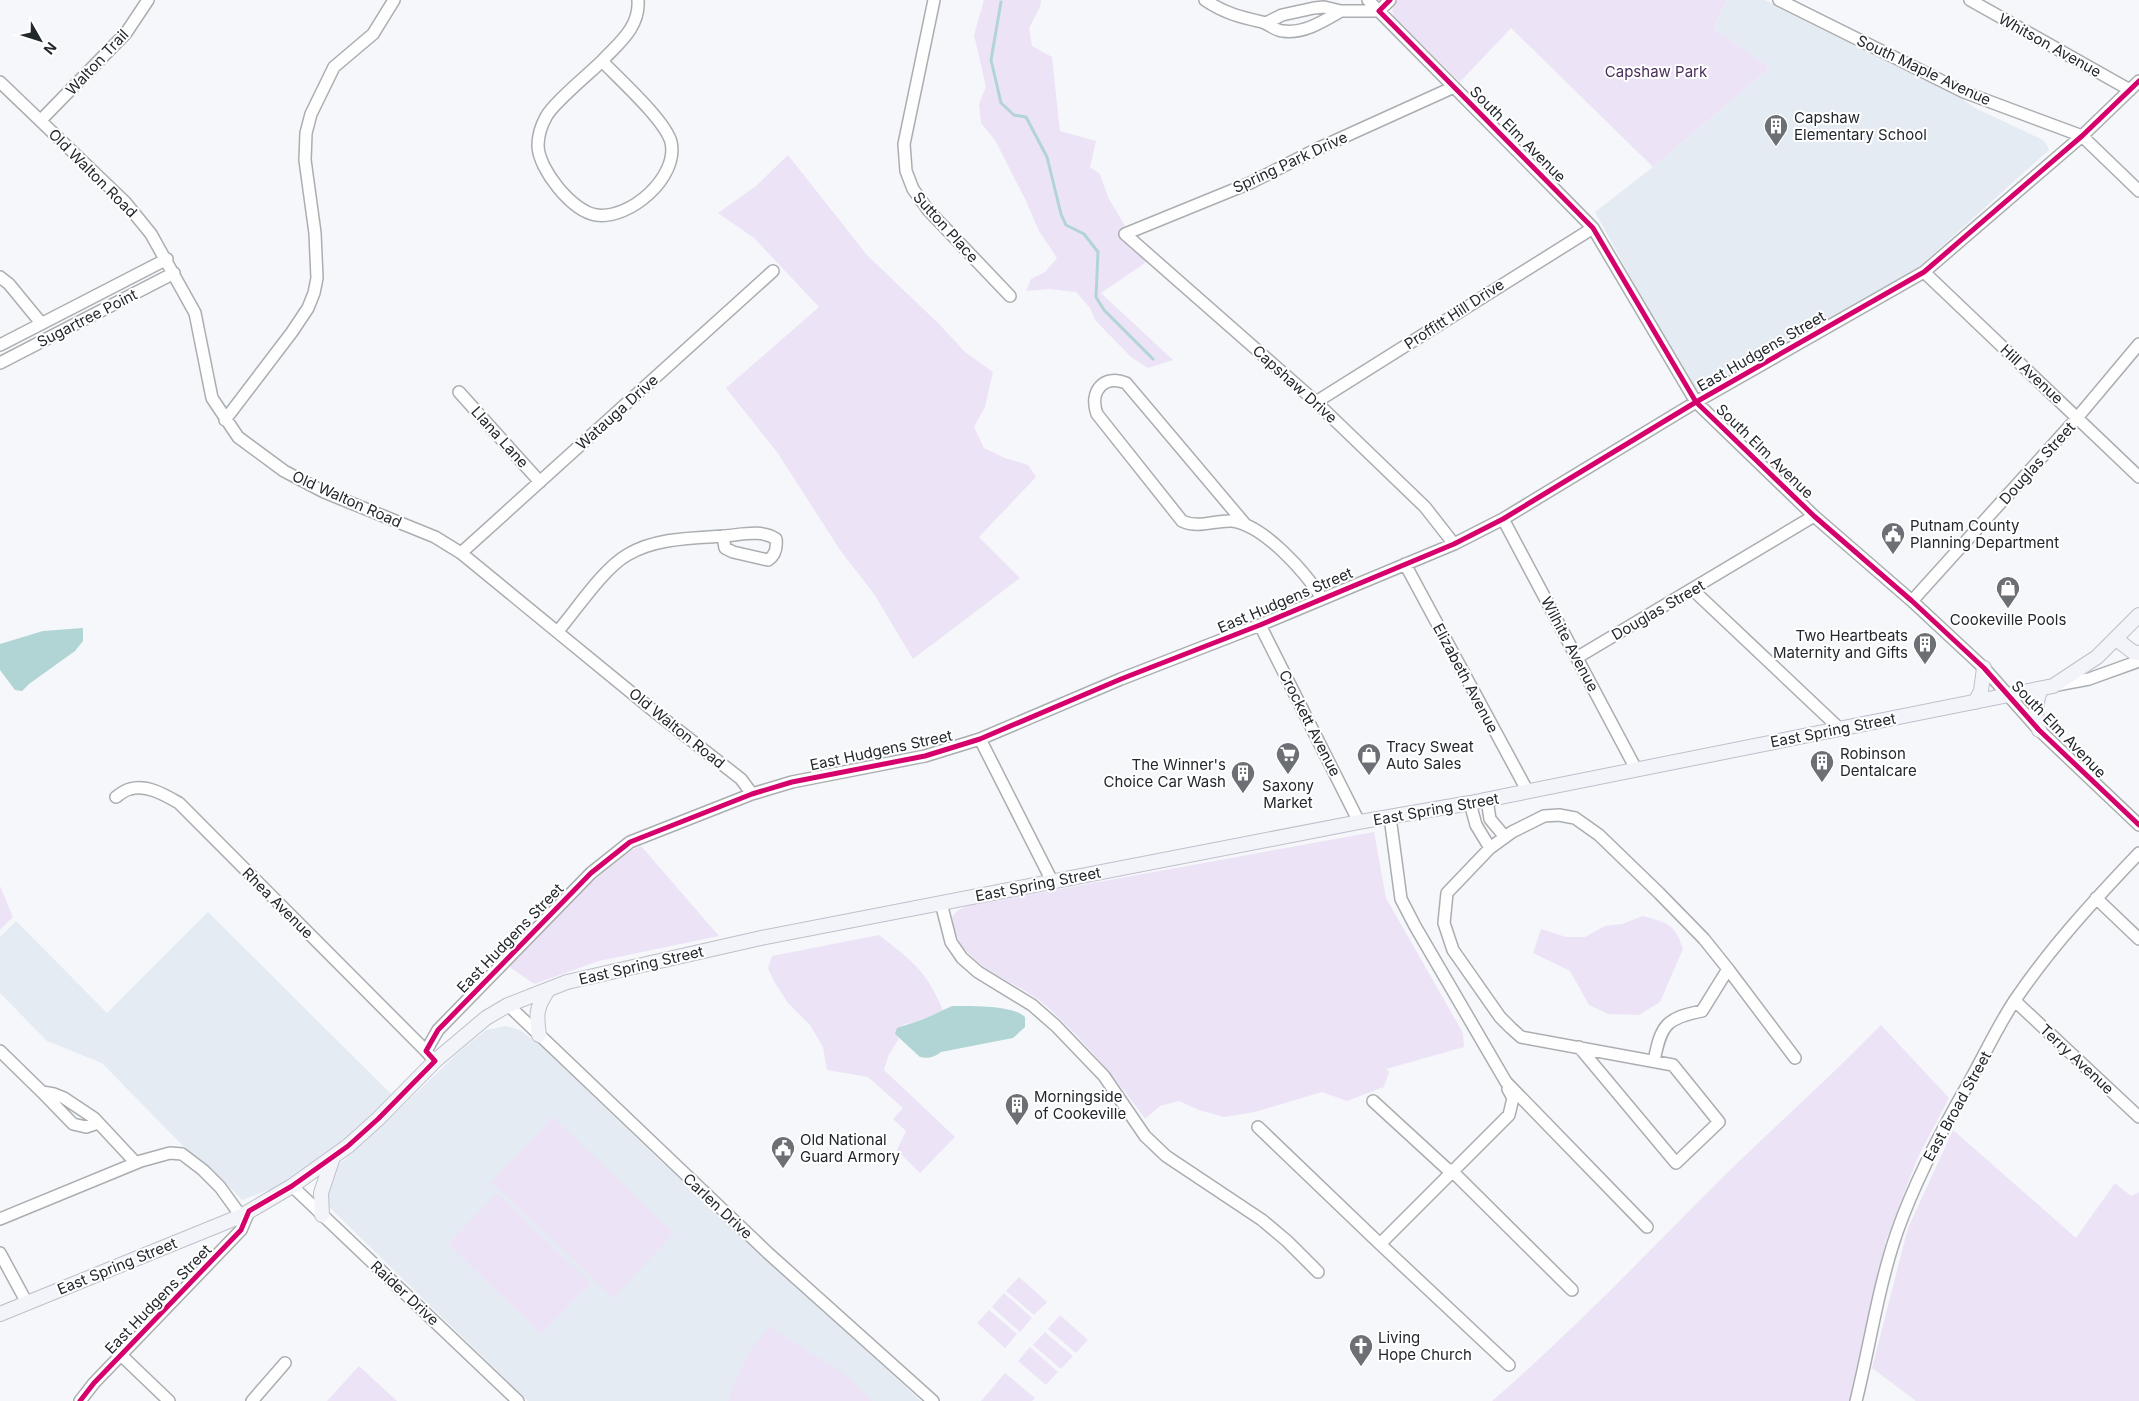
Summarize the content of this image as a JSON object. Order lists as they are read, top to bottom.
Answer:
{
  "streets": {
    "main road": ["East Spring Street"],
    "street": [
      "Whitson Avenue",
      "Walton Trail",
      "South Maple Avenue",
      "South Elm Avenue",
      "Spring Park Drive",
      "Old Walton Road",
      "Sutton Place",
      "Proffitt Hill Drive",
      "Sugartree Point",
      "East Hudgens Street",
      "Hill Avenue",
      "Capshaw Drive",
      "Watauga Drive",
      "Llana Lane",
      "Douglas Street",
      "Wilhite Avenue",
      "Elizabeth Avenue",
      "Crockett Avenue",
      "Rhea Avenue",
      "Terry Avenue",
      "East Broad Street",
      "Carlen Drive",
      "Raider Drive"
    ]
  },
  "crossings": [
    ["Whitson Avenue", "East Hudgens Street"],
    ["Walton Trail", "Old Walton Road"],
    ["South Maple Avenue", "East Hudgens Street"],
    ["South Elm Avenue", "Spring Park Drive"],
    ["South Elm Avenue", "Proffitt Hill Drive"],
    ["South Elm Avenue", "East Hudgens Street"],
    ["South Elm Avenue", "Douglas Street"],
    ["South Elm Avenue", "East Spring Street"],
    ["Spring Park Drive", "Capshaw Drive"],
    ["Old Walton Road", "Sugartree Point"],
    ["Old Walton Road", "East Hudgens Street"],
    ["Old Walton Road", "Watauga Drive"],
    ["Proffitt Hill Drive", "Capshaw Drive"],
    ["East Hudgens Street", "Hill Avenue"],
    ["East Hudgens Street", "Capshaw Drive"],
    ["East Hudgens Street", "Wilhite Avenue"],
    ["East Hudgens Street", "Elizabeth Avenue"],
    ["East Hudgens Street", "Crockett Avenue"],
    ["East Hudgens Street", "East Spring Street"],
    ["East Hudgens Street", "Rhea Avenue"],
    ["Hill Avenue", "Douglas Street"],
    ["Watauga Drive", "Llana Lane"],
    ["Douglas Street", "Wilhite Avenue"],
    ["Wilhite Avenue", "East Spring Street"],
    ["Elizabeth Avenue", "East Spring Street"],
    ["Crockett Avenue", "East Spring Street"],
    ["East Spring Street", "Rhea Avenue"],
    ["East Spring Street", "Carlen Drive"],
    ["East Spring Street", "Raider Drive"],
    ["Terry Avenue", "East Broad Street"]
  ],
  "parks": ["Capshaw Park"],
  "places": {
    "building": [
      "Capshaw Elementary School",
      "Two Heartbeats Maternity and Gifts",
      "Robinson Dentalcare",
      "The Winner's Choice Car Wash",
      "Morningside of Cookeville"
    ],
    "public building": ["Putnam County Planning Department", "Old National Guard Armory"],
    "shop": ["Cookeville Pools", "Tracy Sweat Auto Sales"],
    "supermarket": ["Saxony Market"],
    "church": ["Living Hope Church"]
  },
  "north": "bottom right"
}
